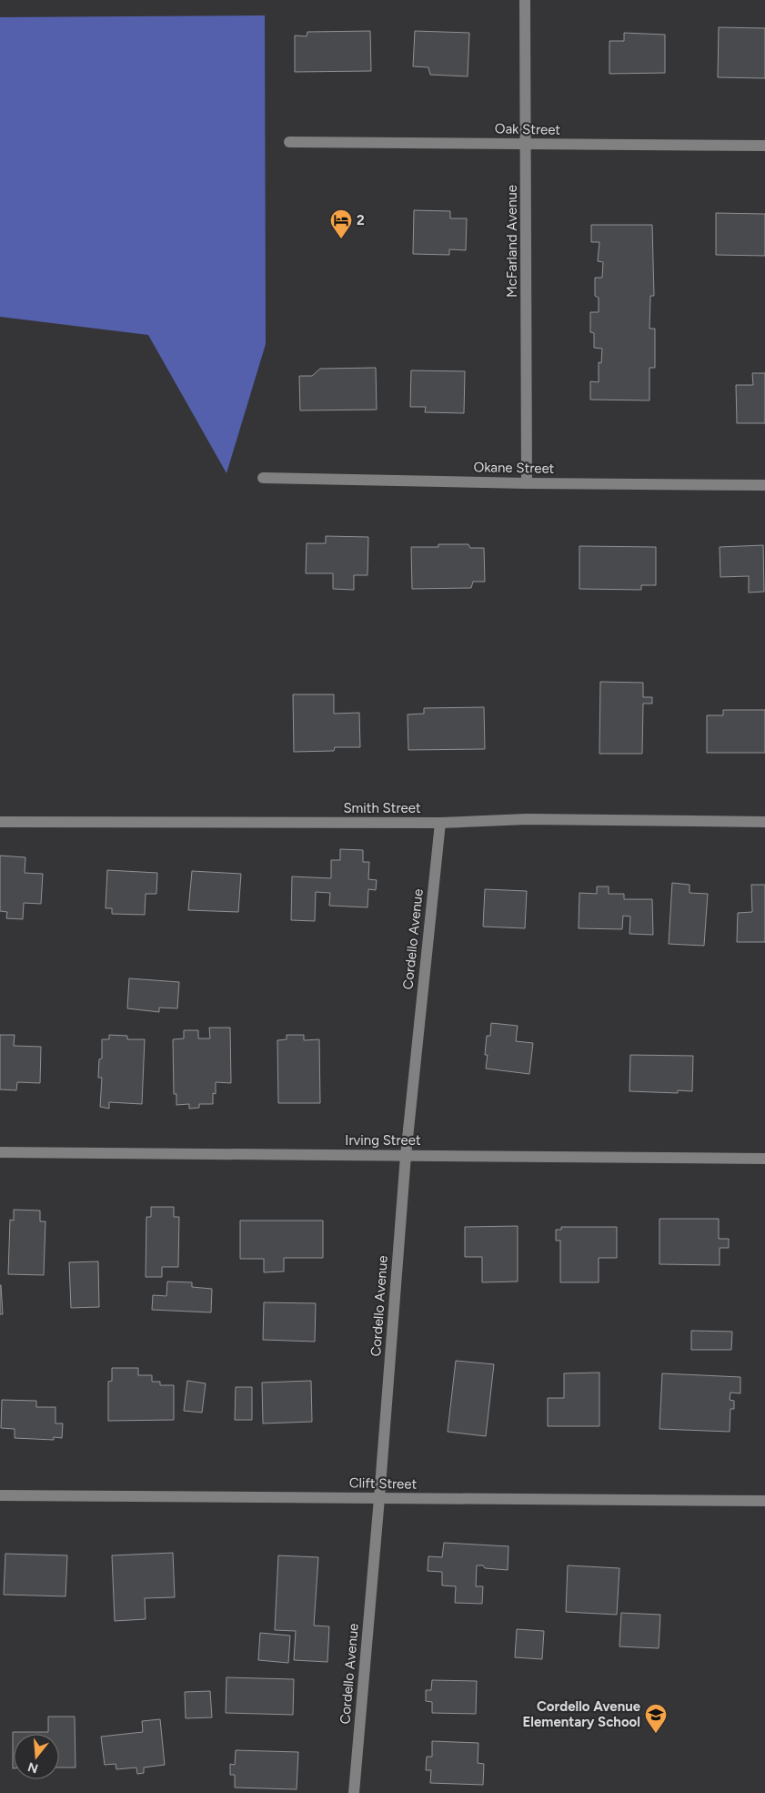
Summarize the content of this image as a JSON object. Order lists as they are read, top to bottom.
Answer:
{
  "streets": {
    "street": [
      "Oak Street",
      "McFarland Avenue",
      "Okane Street",
      "Smith Street",
      "Cordello Avenue",
      "Irving Street",
      "Clift Street"
    ]
  },
  "crossings": [
    ["Oak Street", "McFarland Avenue"],
    ["McFarland Avenue", "Okane Street"],
    ["Smith Street", "Cordello Avenue"],
    ["Cordello Avenue", "Irving Street"],
    ["Cordello Avenue", "Clift Street"]
  ],
  "places": {
    "hotel": ["2"],
    "school or university": ["Cordello Avenue Elementary School"]
  },
  "north": "bottom"
}
